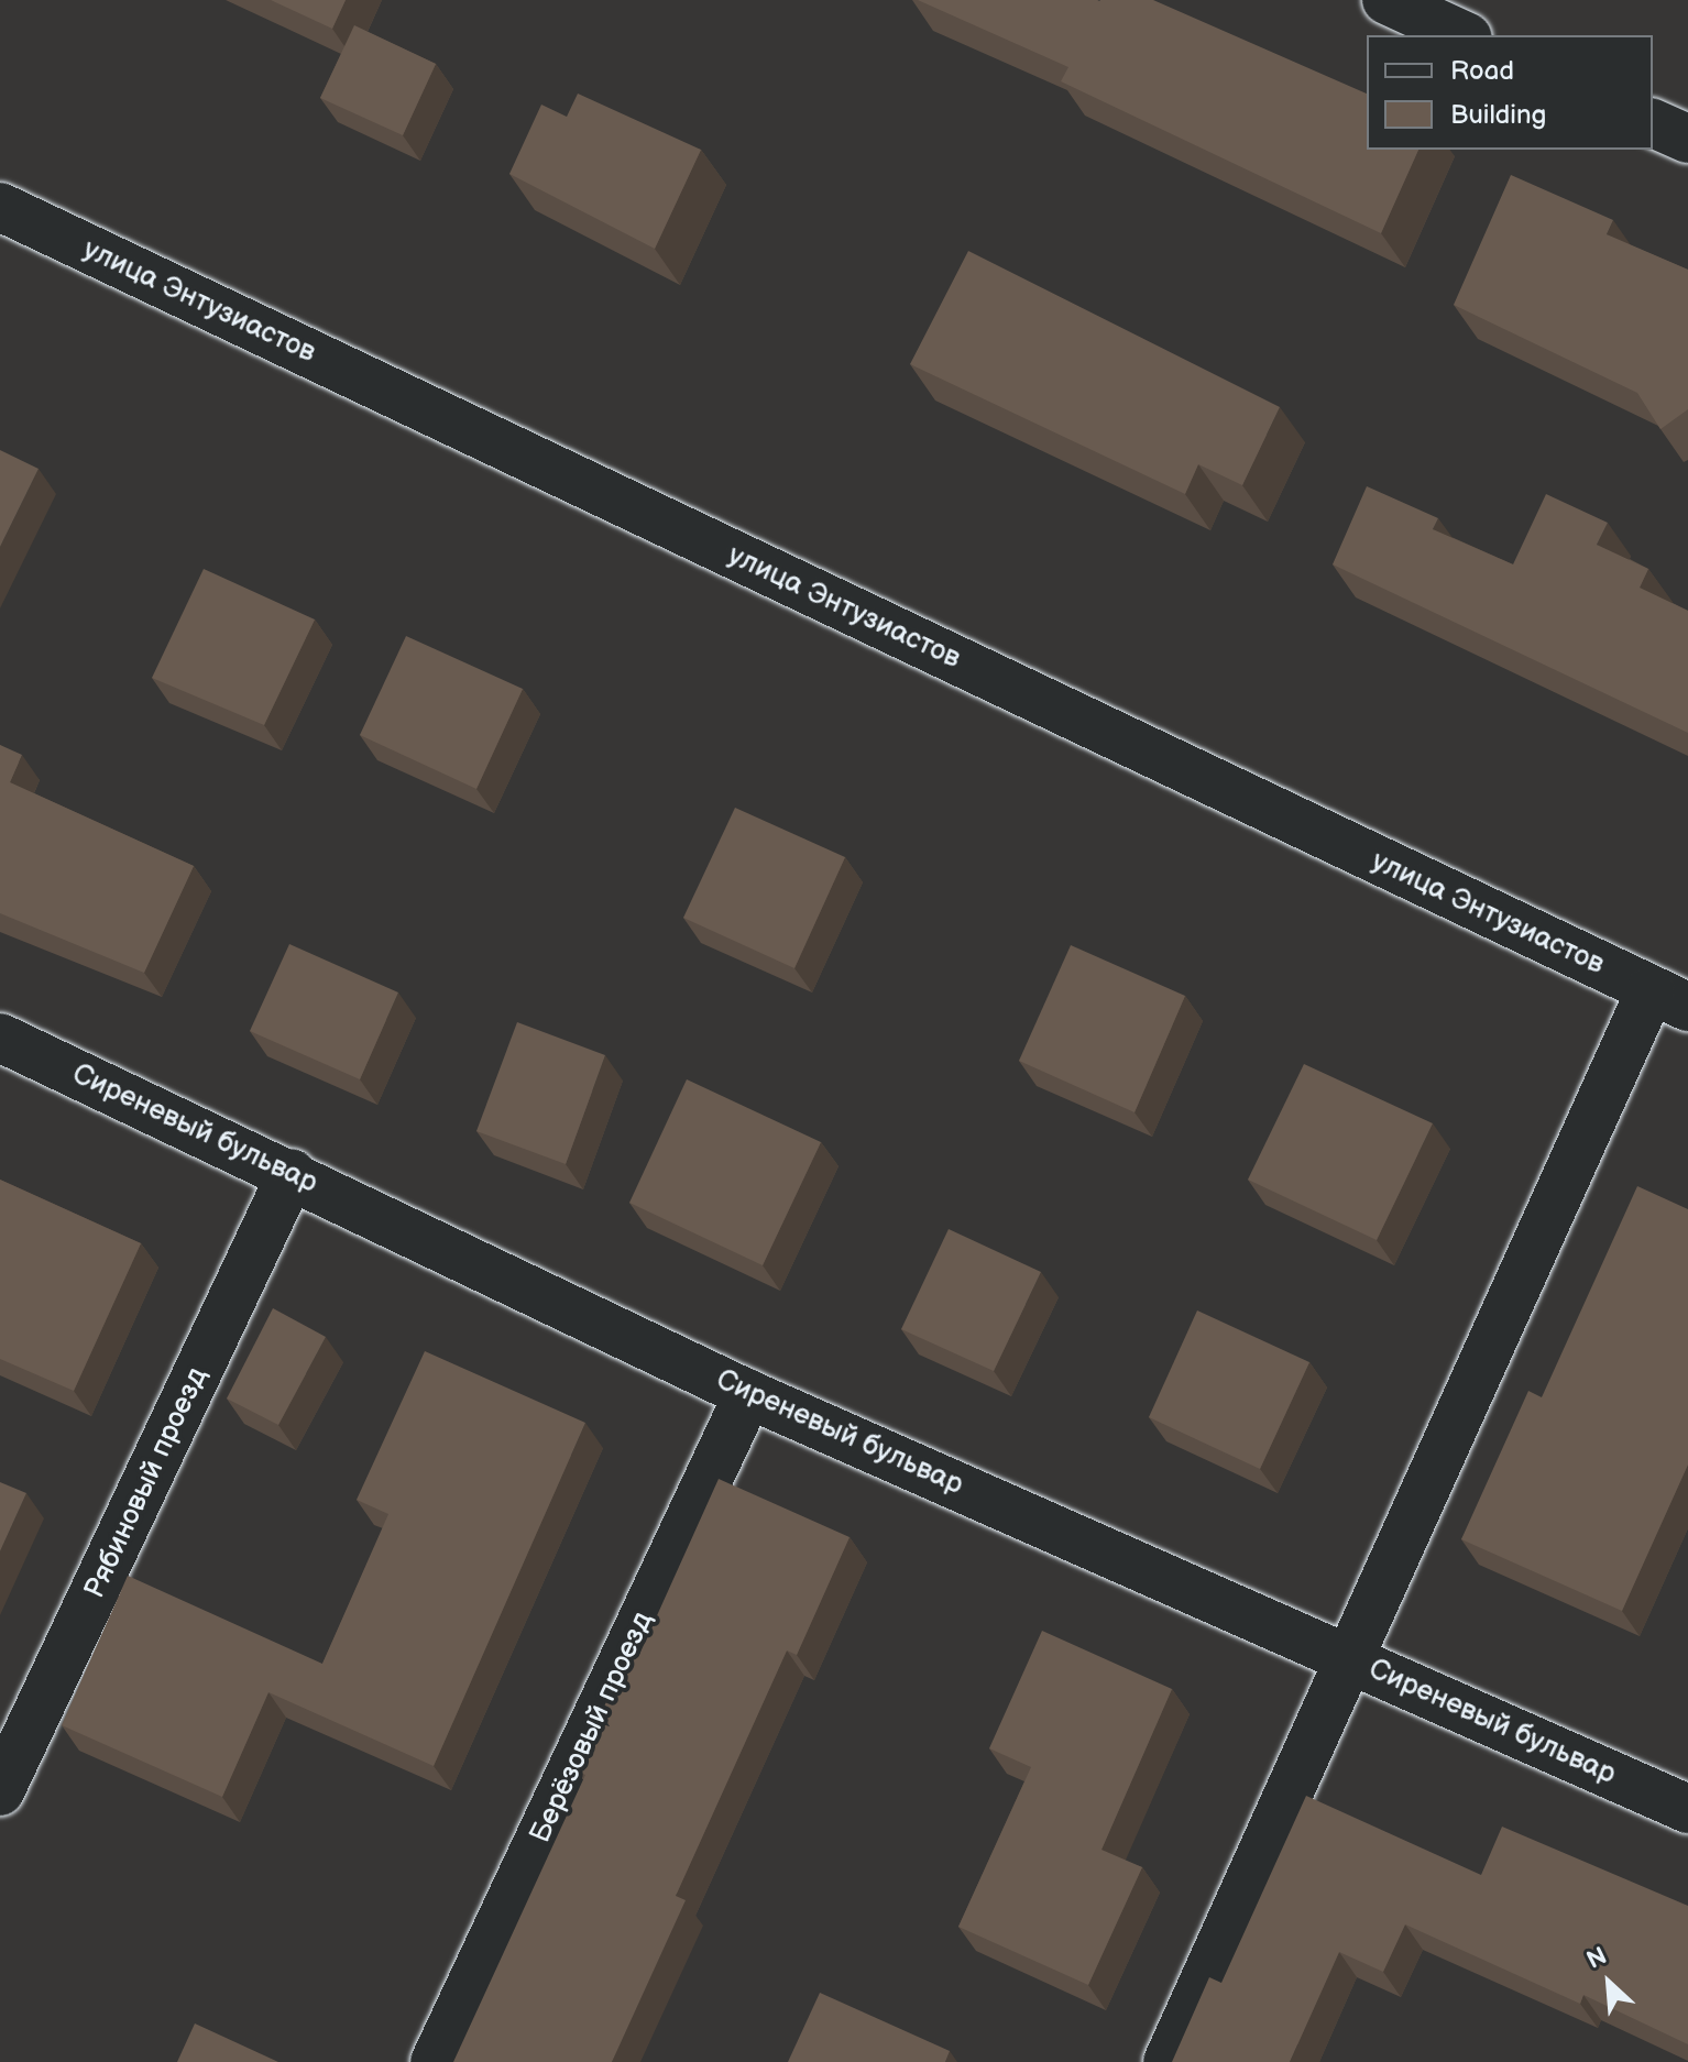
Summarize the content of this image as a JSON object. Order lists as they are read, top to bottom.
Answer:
{
  "streets": {
    "street": [
      "улица Энтузиастов",
      "Сиреневый бульвар",
      "Рябиновый проезд",
      "Берёзовый проезд"
    ]
  },
  "crossings": [
    ["Сиреневый бульвар", "Рябиновый проезд"],
    ["Сиреневый бульвар", "Берёзовый проезд"]
  ],
  "legend": ["Road", "Building"],
  "north": "top left"
}
